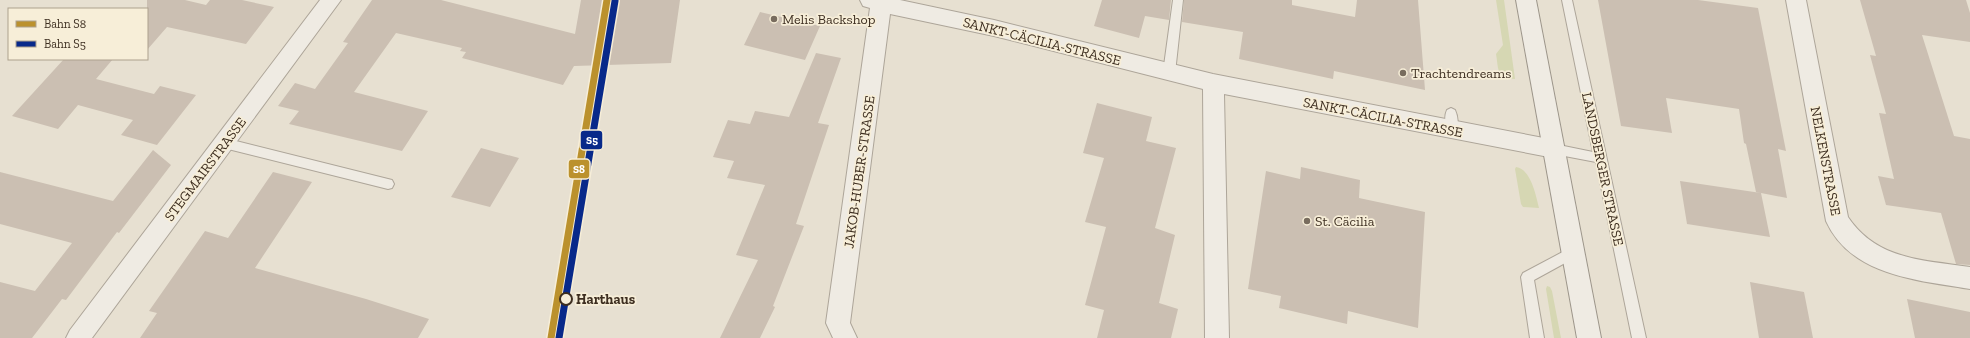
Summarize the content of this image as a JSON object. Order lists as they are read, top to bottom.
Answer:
{
  "streets": {
    "street": [
      "SANKT-CÄCILIA-STRASSE",
      "NELKENSTRASSE",
      "STEGMAIRSTRASSE",
      "JAKOB-HUBER-STRASSE"
    ],
    "lane": ["LANDSBERGER STRASSE"]
  },
  "crossings": [
    ["SANKT-CÄCILIA-STRASSE", "JAKOB-HUBER-STRASSE"]
  ],
  "places": [
    "Melis Backshop",
    "Trachtendreams",
    "St. Cäcilia",
    "Harthaus"
  ],
  "lines": ["rail line S8", "rail line S5"],
  "legend": ["Bahn S8", "Bahn S5"]
}
